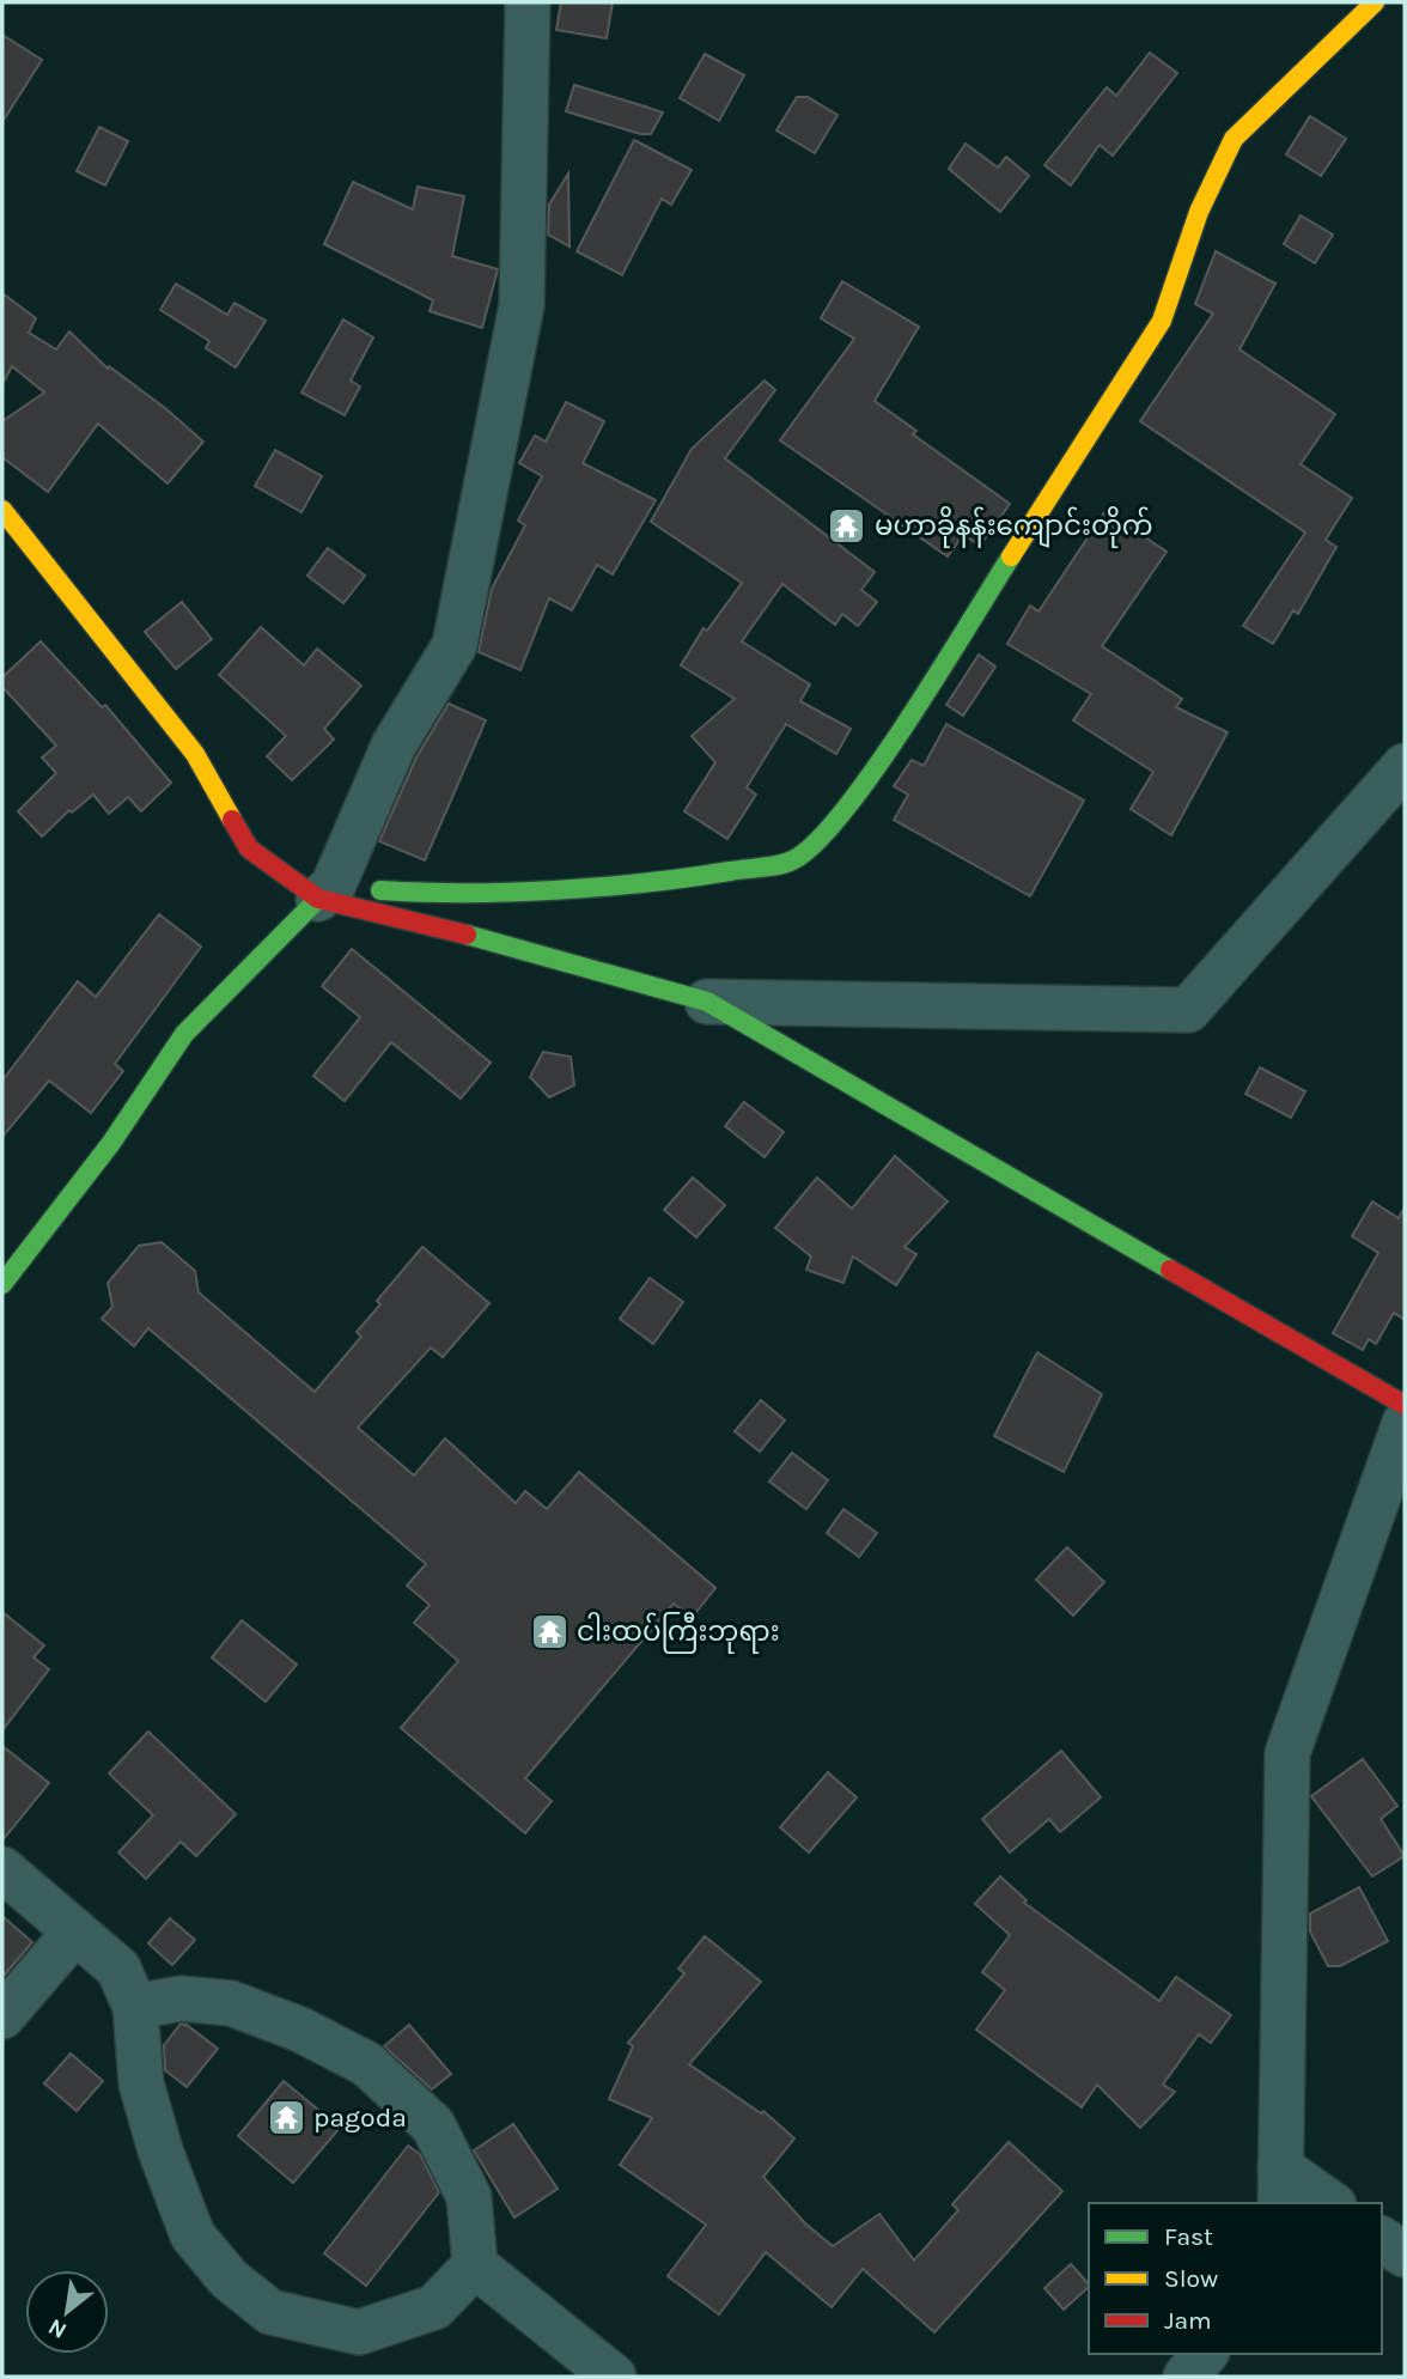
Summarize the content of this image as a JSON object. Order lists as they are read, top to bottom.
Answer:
{
  "places": {
    "temple": ["မဟာခိုနန်းကျောင်းတိုက်", "ငါးထပ်ကြီးဘုရား", "pagoda"]
  },
  "legend": ["Fast", "Slow", "Jam"],
  "north": "bottom left"
}
